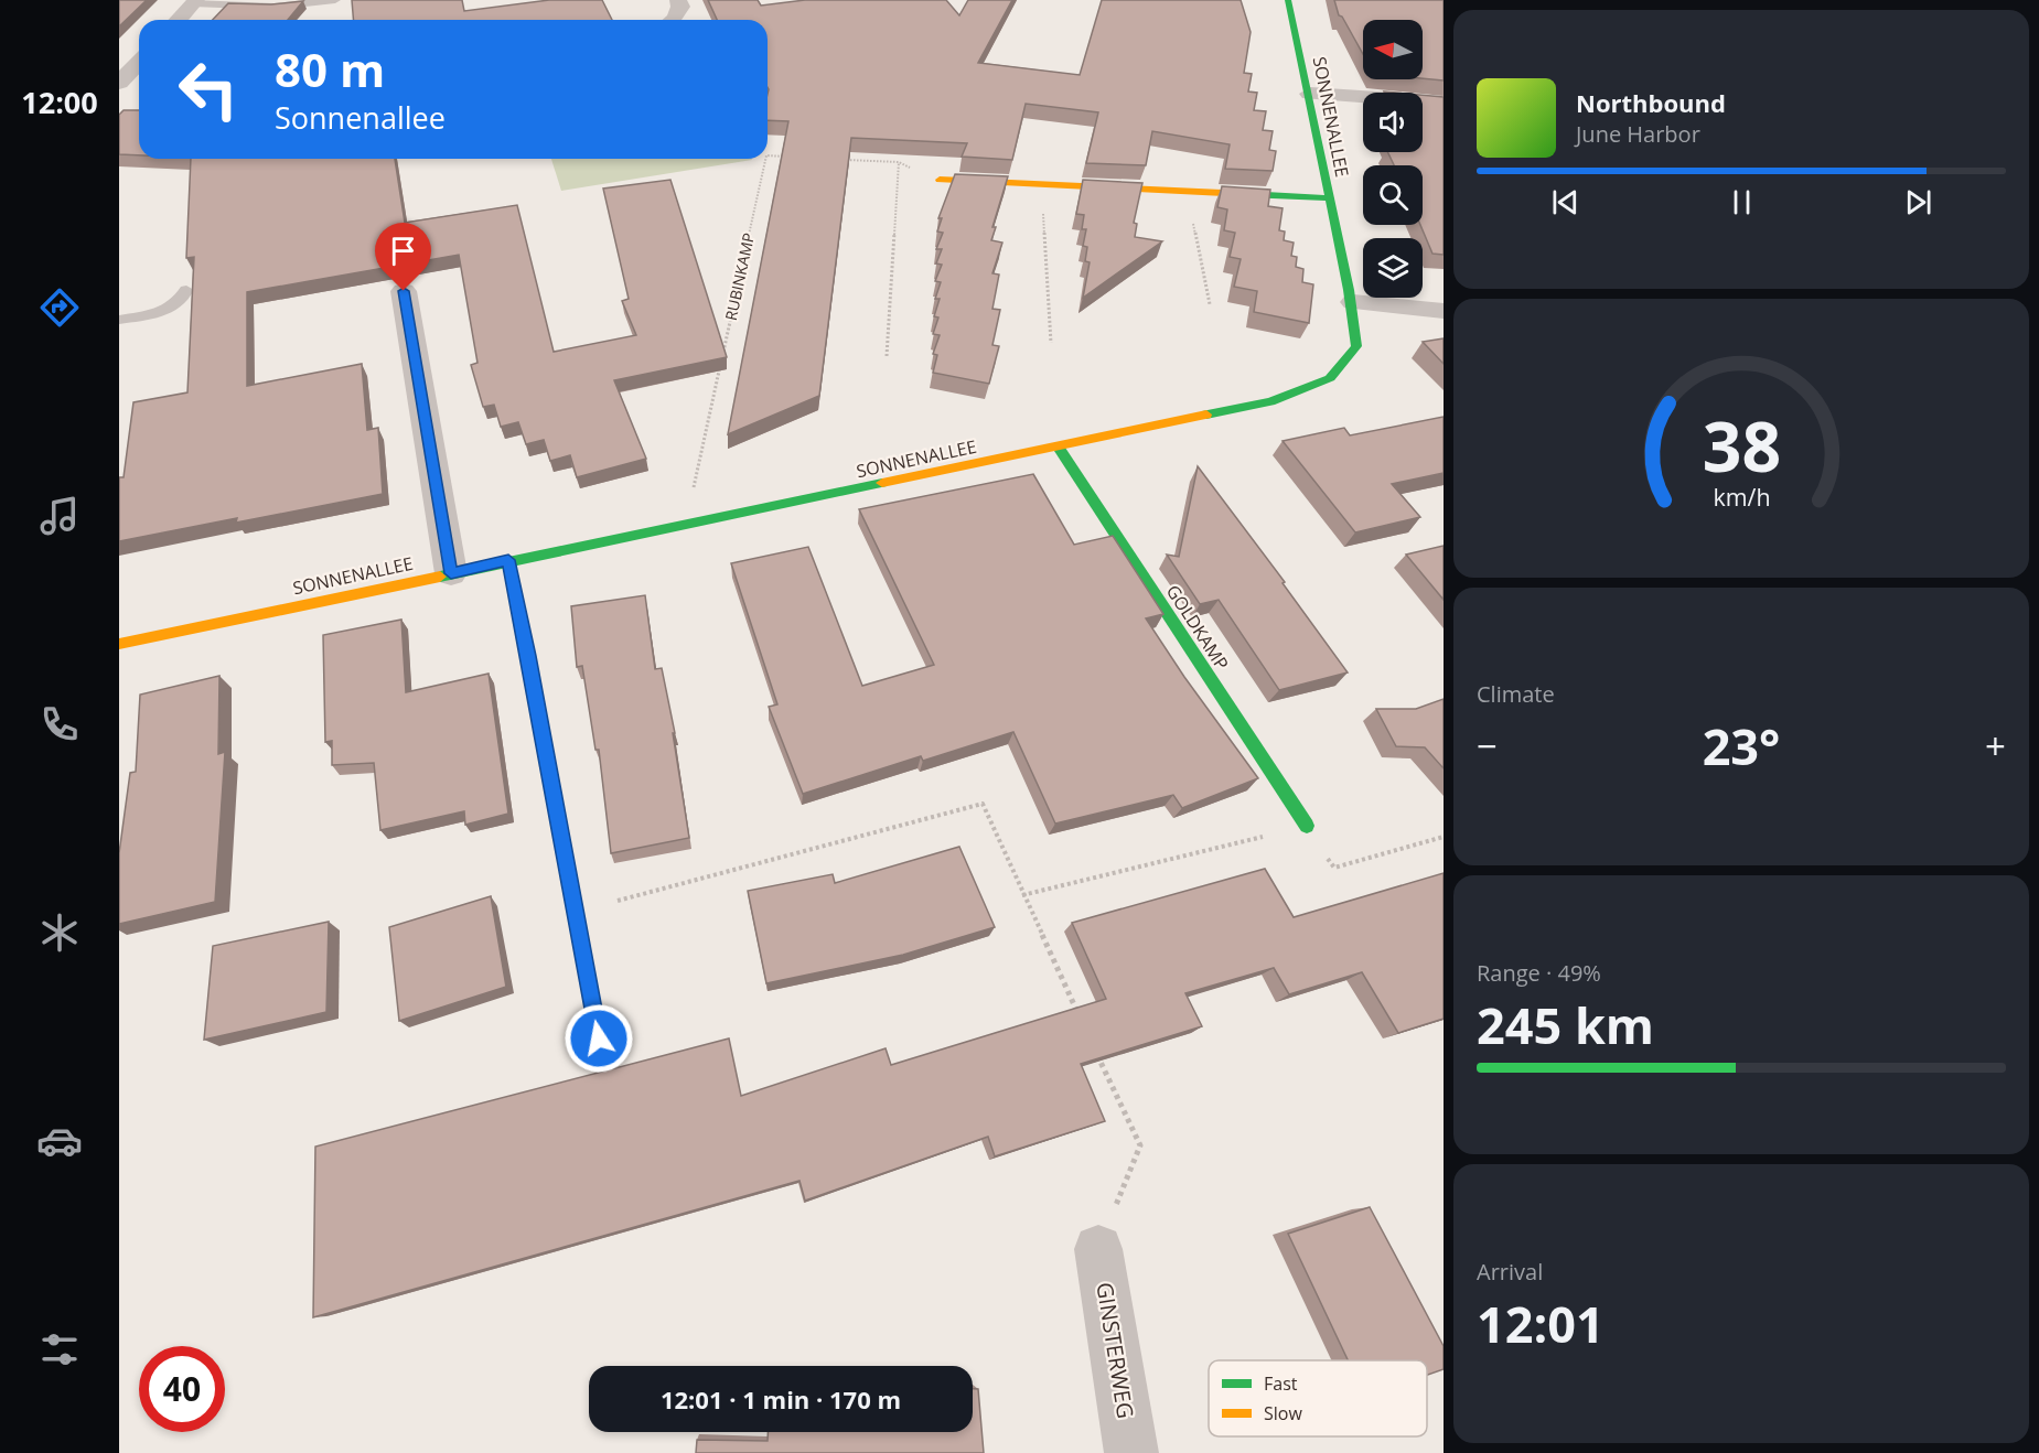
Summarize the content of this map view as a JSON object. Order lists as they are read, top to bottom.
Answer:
{
  "streets": {
    "street": ["SONNENALLEE", "GOLDKAMP", "GINSTERWEG"],
    "path": ["RUBINKAMP"]
  },
  "crossings": [
    ["SONNENALLEE", "RUBINKAMP"],
    ["SONNENALLEE", "GOLDKAMP"]
  ],
  "legend": ["Fast", "Slow"],
  "north": "left",
  "page": {
    "tabs": "12:00",
    "turn": ["80 m", "Sonnenallee"],
    "song": ["Northbound", "June Harbor"],
    "tile": [
      "Climate",
      ["Range · 49%", "245 km"],
      ["Arrival", "12:01"]
    ],
    "heat": ["−", "23°", "+"],
    "limit": "40",
    "trip": "12:01 · 1 min · 170 m",
    "gauge": ["38", "km/h"]
  }
}
